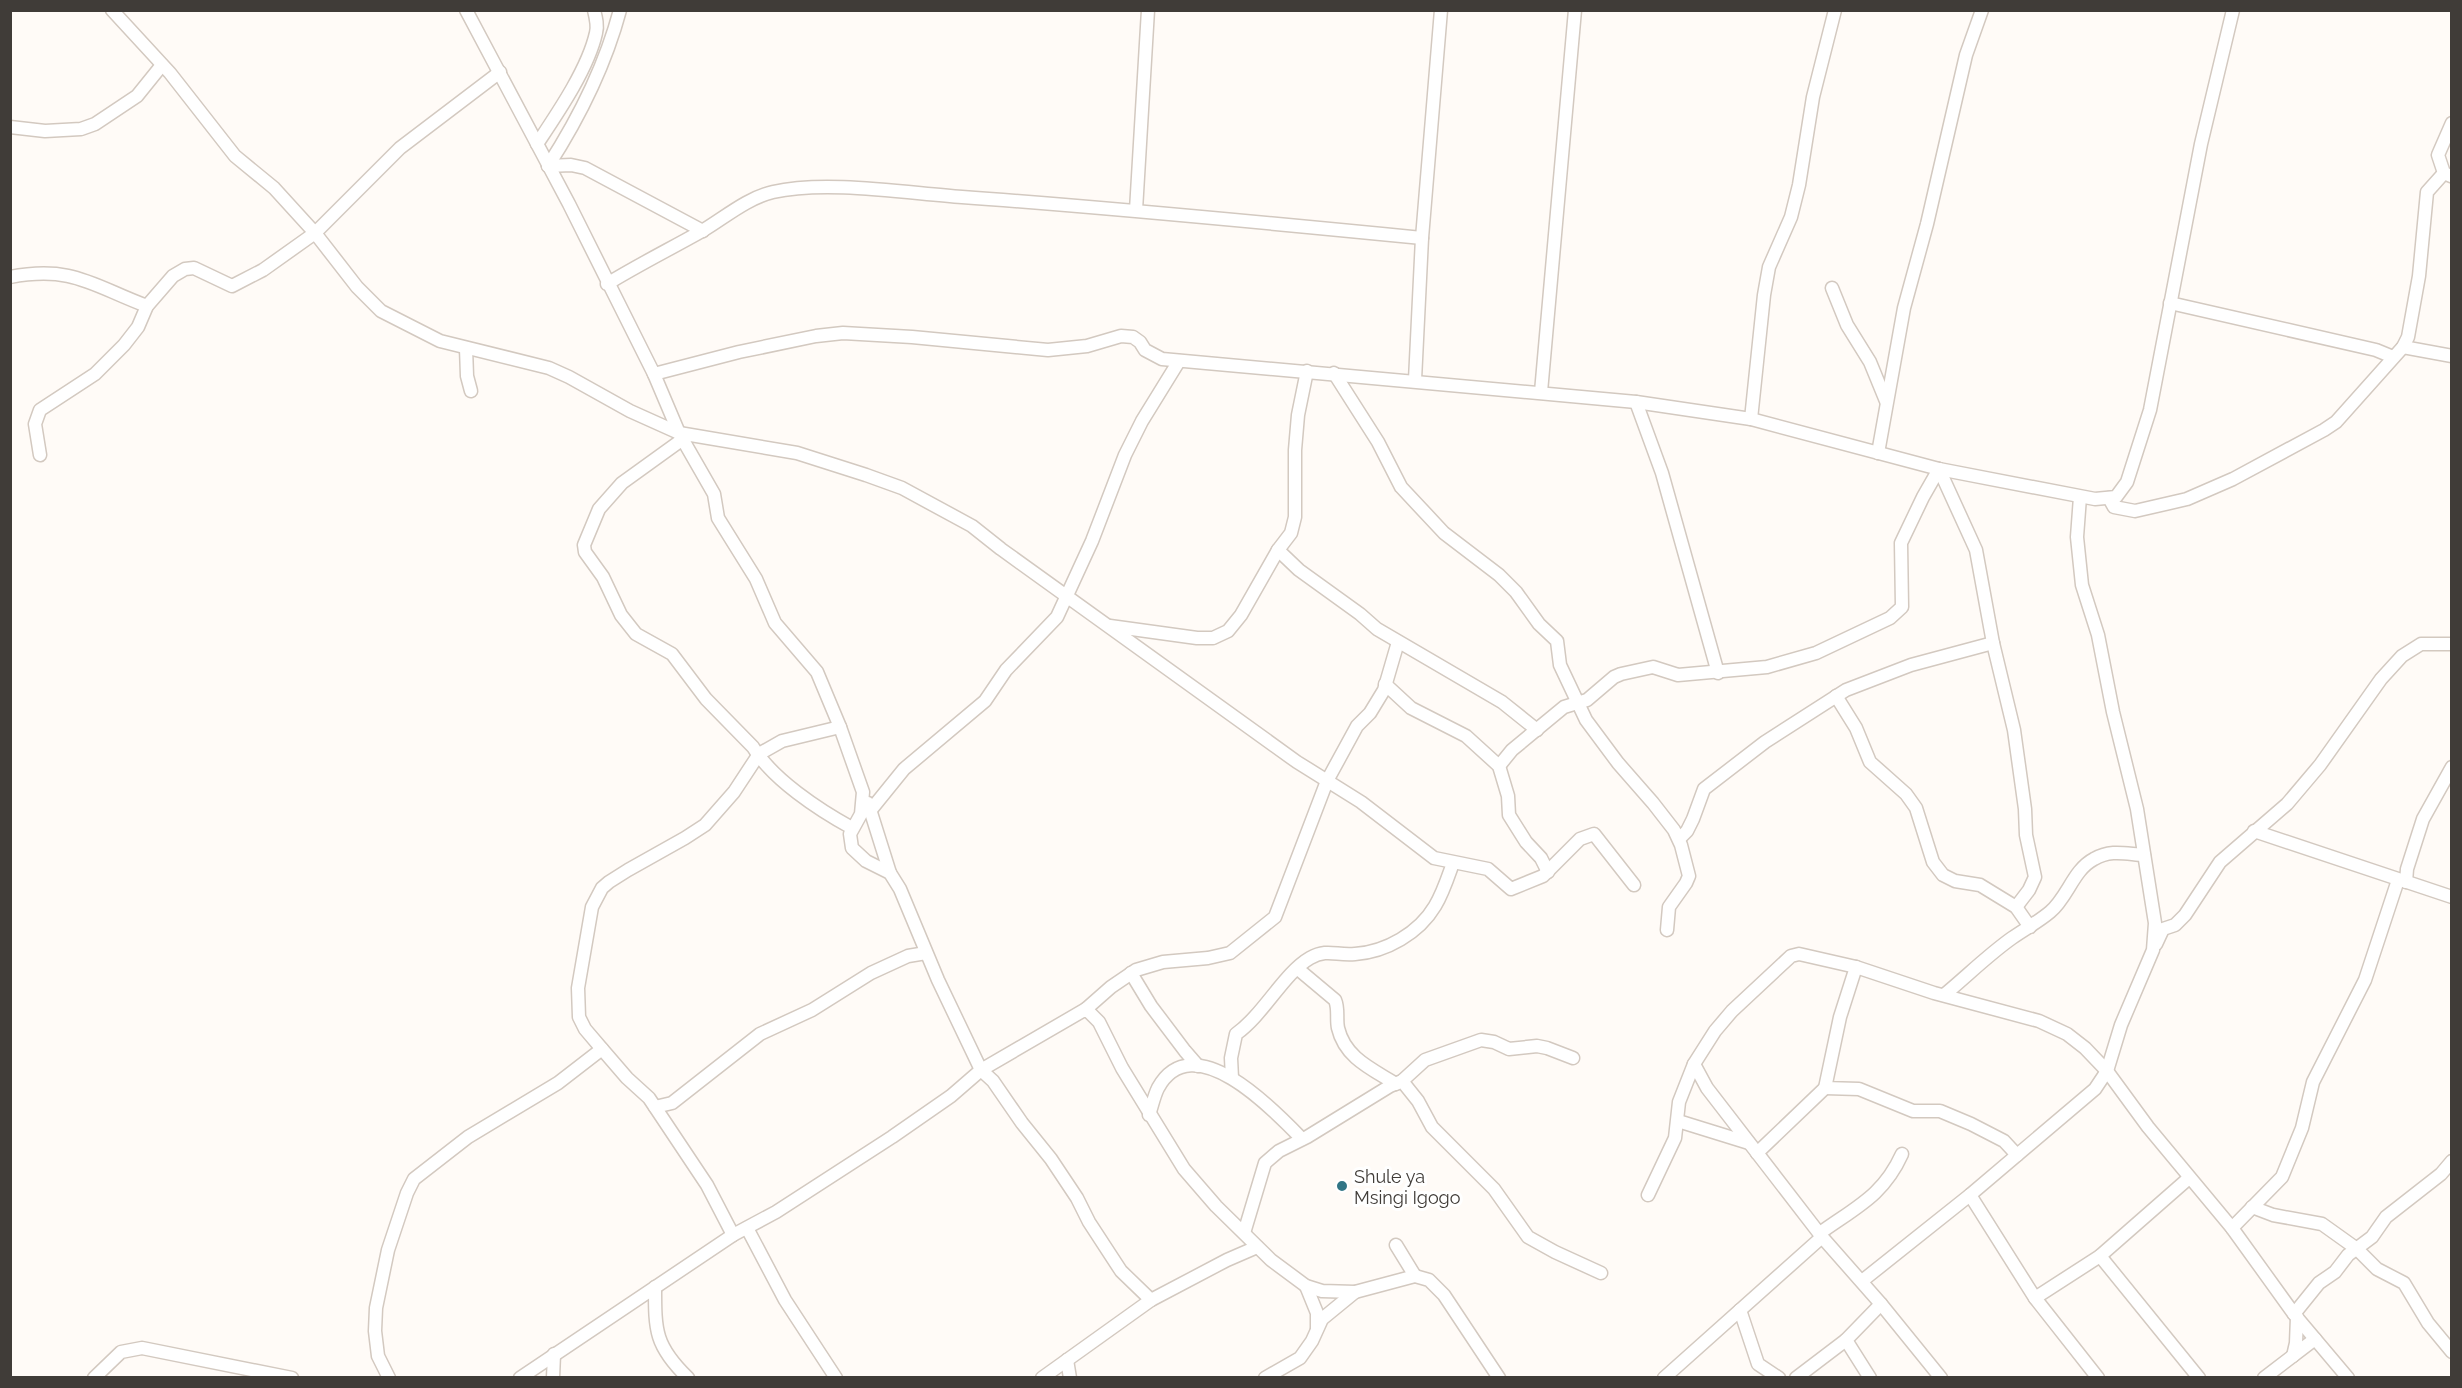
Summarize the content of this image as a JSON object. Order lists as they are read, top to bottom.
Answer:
{
  "places": ["Shule ya Msingi Igogo"]
}
